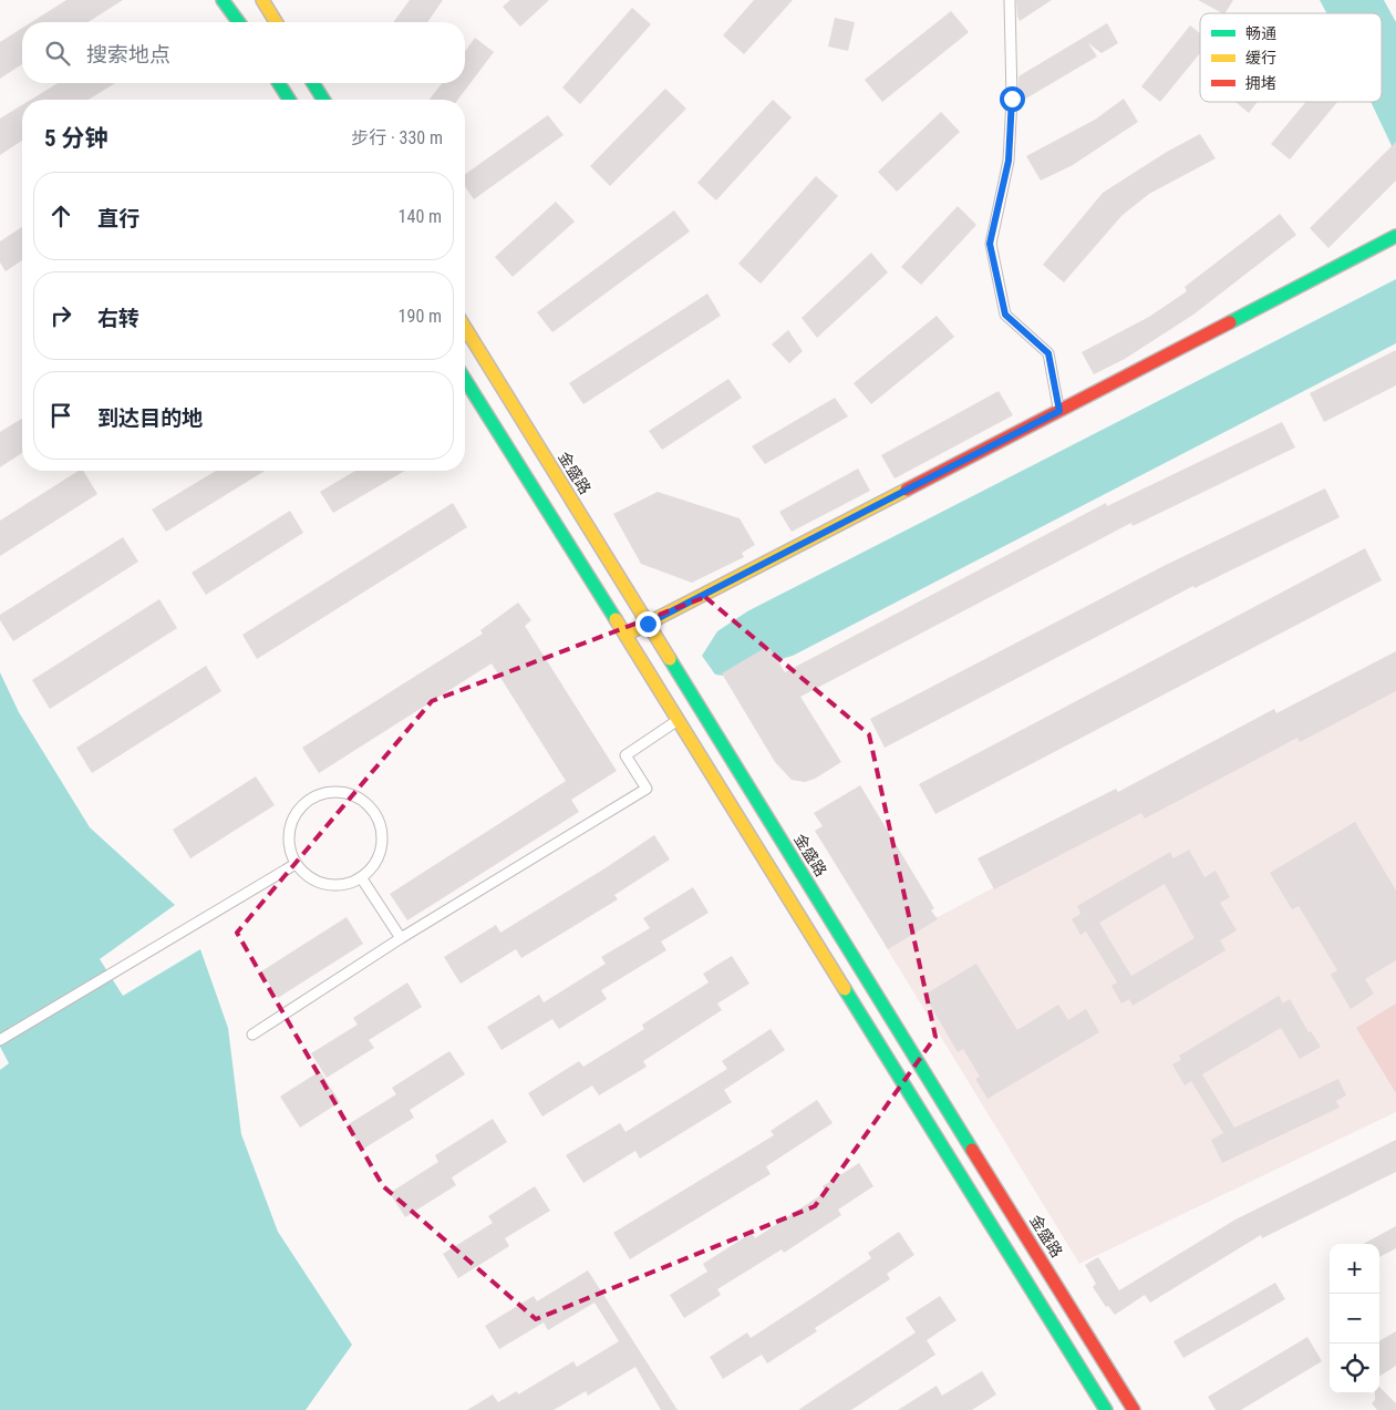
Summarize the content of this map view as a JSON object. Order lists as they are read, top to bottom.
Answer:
{
  "streets": {
    "street": ["金盛路"]
  },
  "legend": ["畅通", "缓行", "拥堵"],
  "page": {
    "search": "搜索地点",
    "heading": ["5 分钟", "步行 · 330 m"],
    "list": [
      ["直行", "140 m"],
      ["右转", "190 m"],
      "到达目的地"
    ],
    "map_buttons": ["+", "−"]
  }
}
